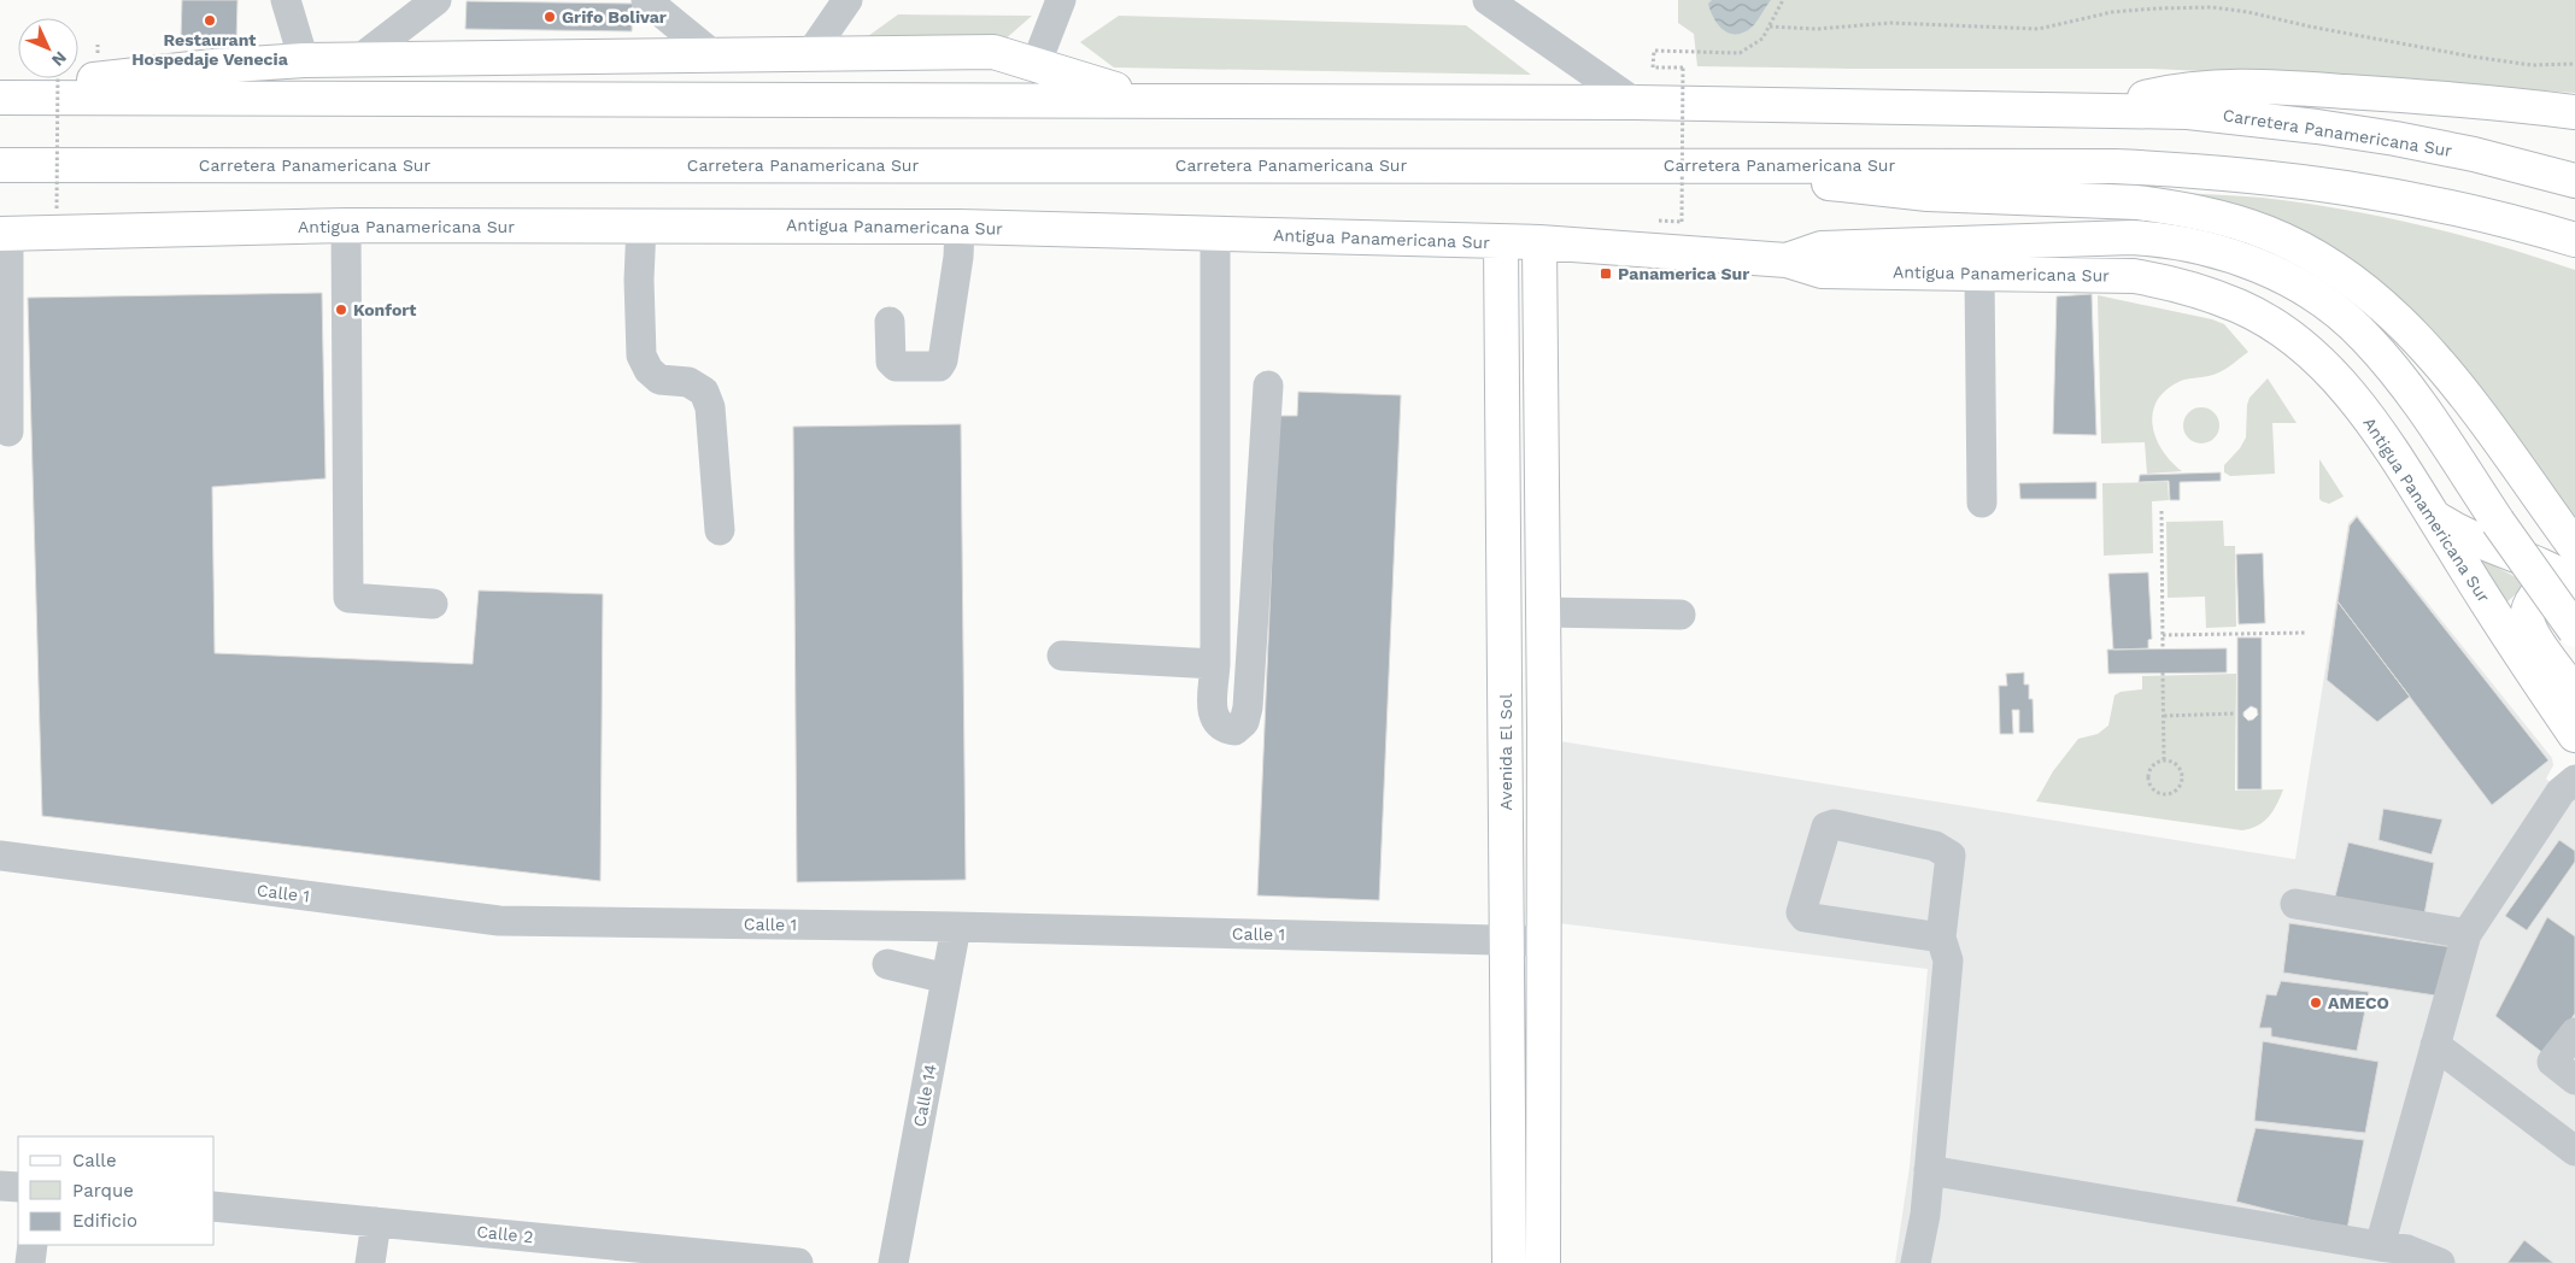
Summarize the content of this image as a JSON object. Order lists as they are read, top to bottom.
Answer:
{
  "streets": {
    "main road": ["Carretera Panamericana Sur", "Antigua Panamericana Sur", "Avenida El Sol"],
    "street": ["Calle 1", "Calle 14", "Calle 2"]
  },
  "crossings": [
    ["Antigua Panamericana Sur", "Avenida El Sol"],
    ["Avenida El Sol", "Calle 1"],
    ["Calle 1", "Calle 14"]
  ],
  "places": {
    "other": [
      "Grifo Bolivar",
      "Restaurant Hospedaje Venecia",
      "Konfort",
      "AMECO"
    ],
    "transit": ["Panamerica Sur"]
  },
  "legend": ["Calle", "Parque", "Edificio"],
  "north": "bottom right"
}
